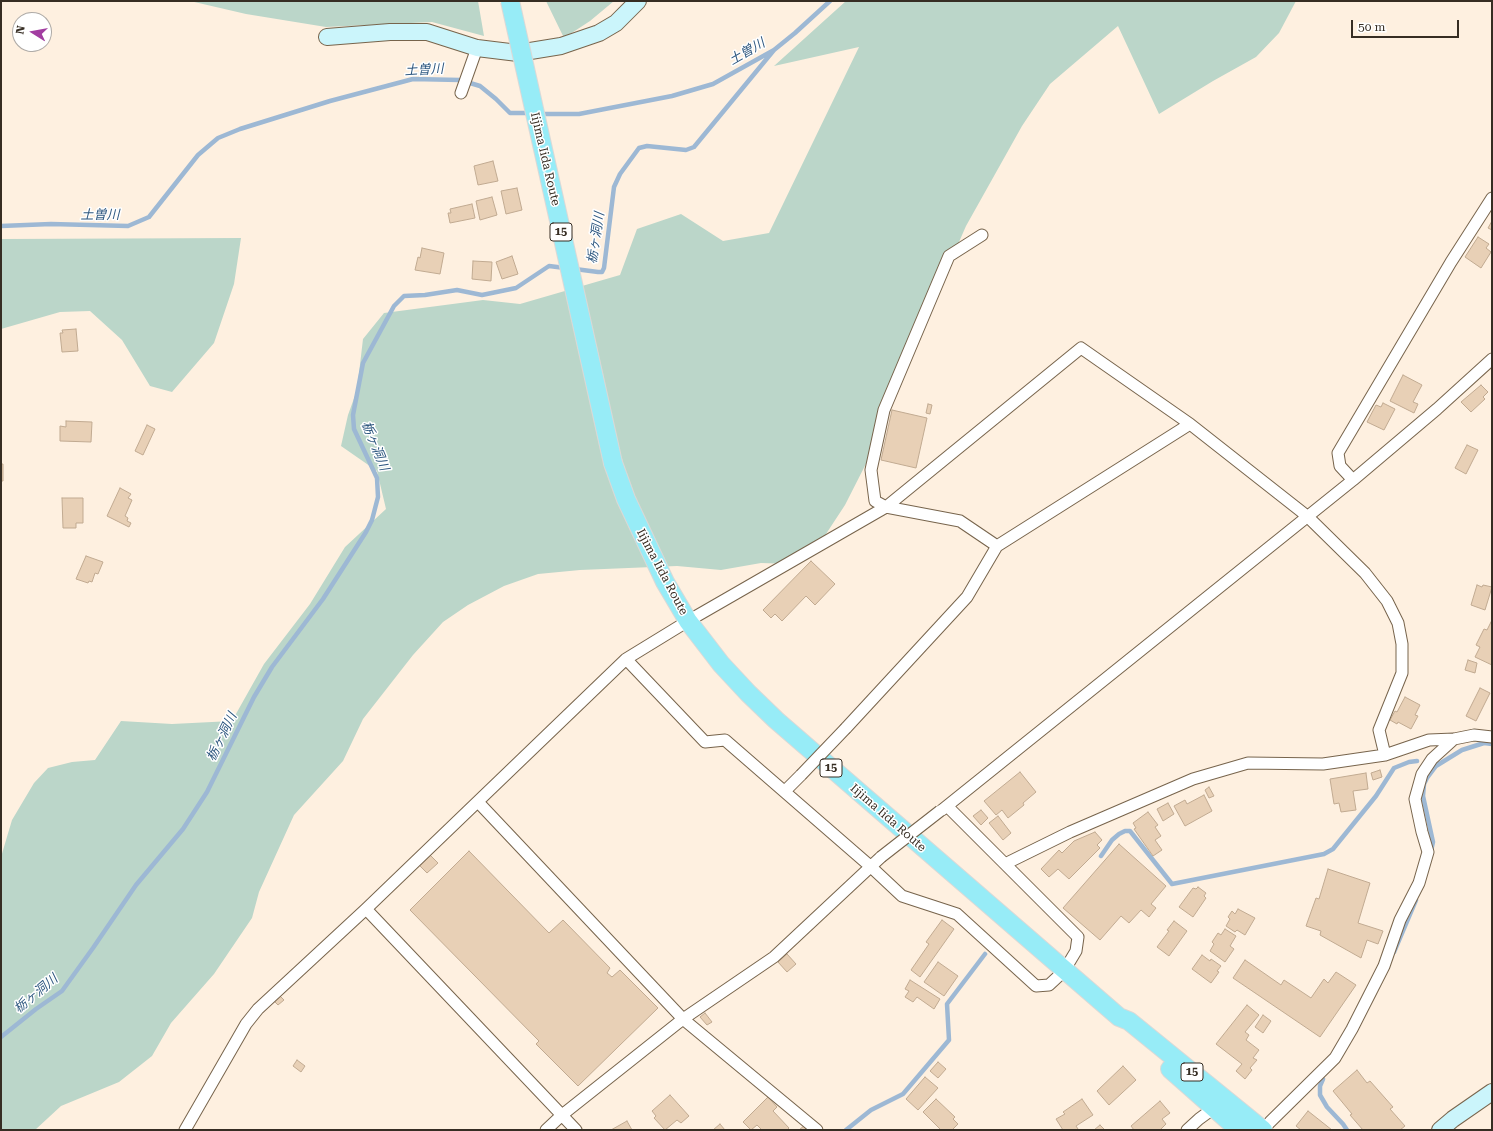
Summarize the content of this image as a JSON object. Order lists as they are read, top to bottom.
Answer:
{
  "streets": {
    "main road": ["Iijima Iida Route", "15"]
  },
  "water": ["土曽川", "栃ヶ洞川"],
  "scale_bar": "50 m",
  "north": "left"
}
